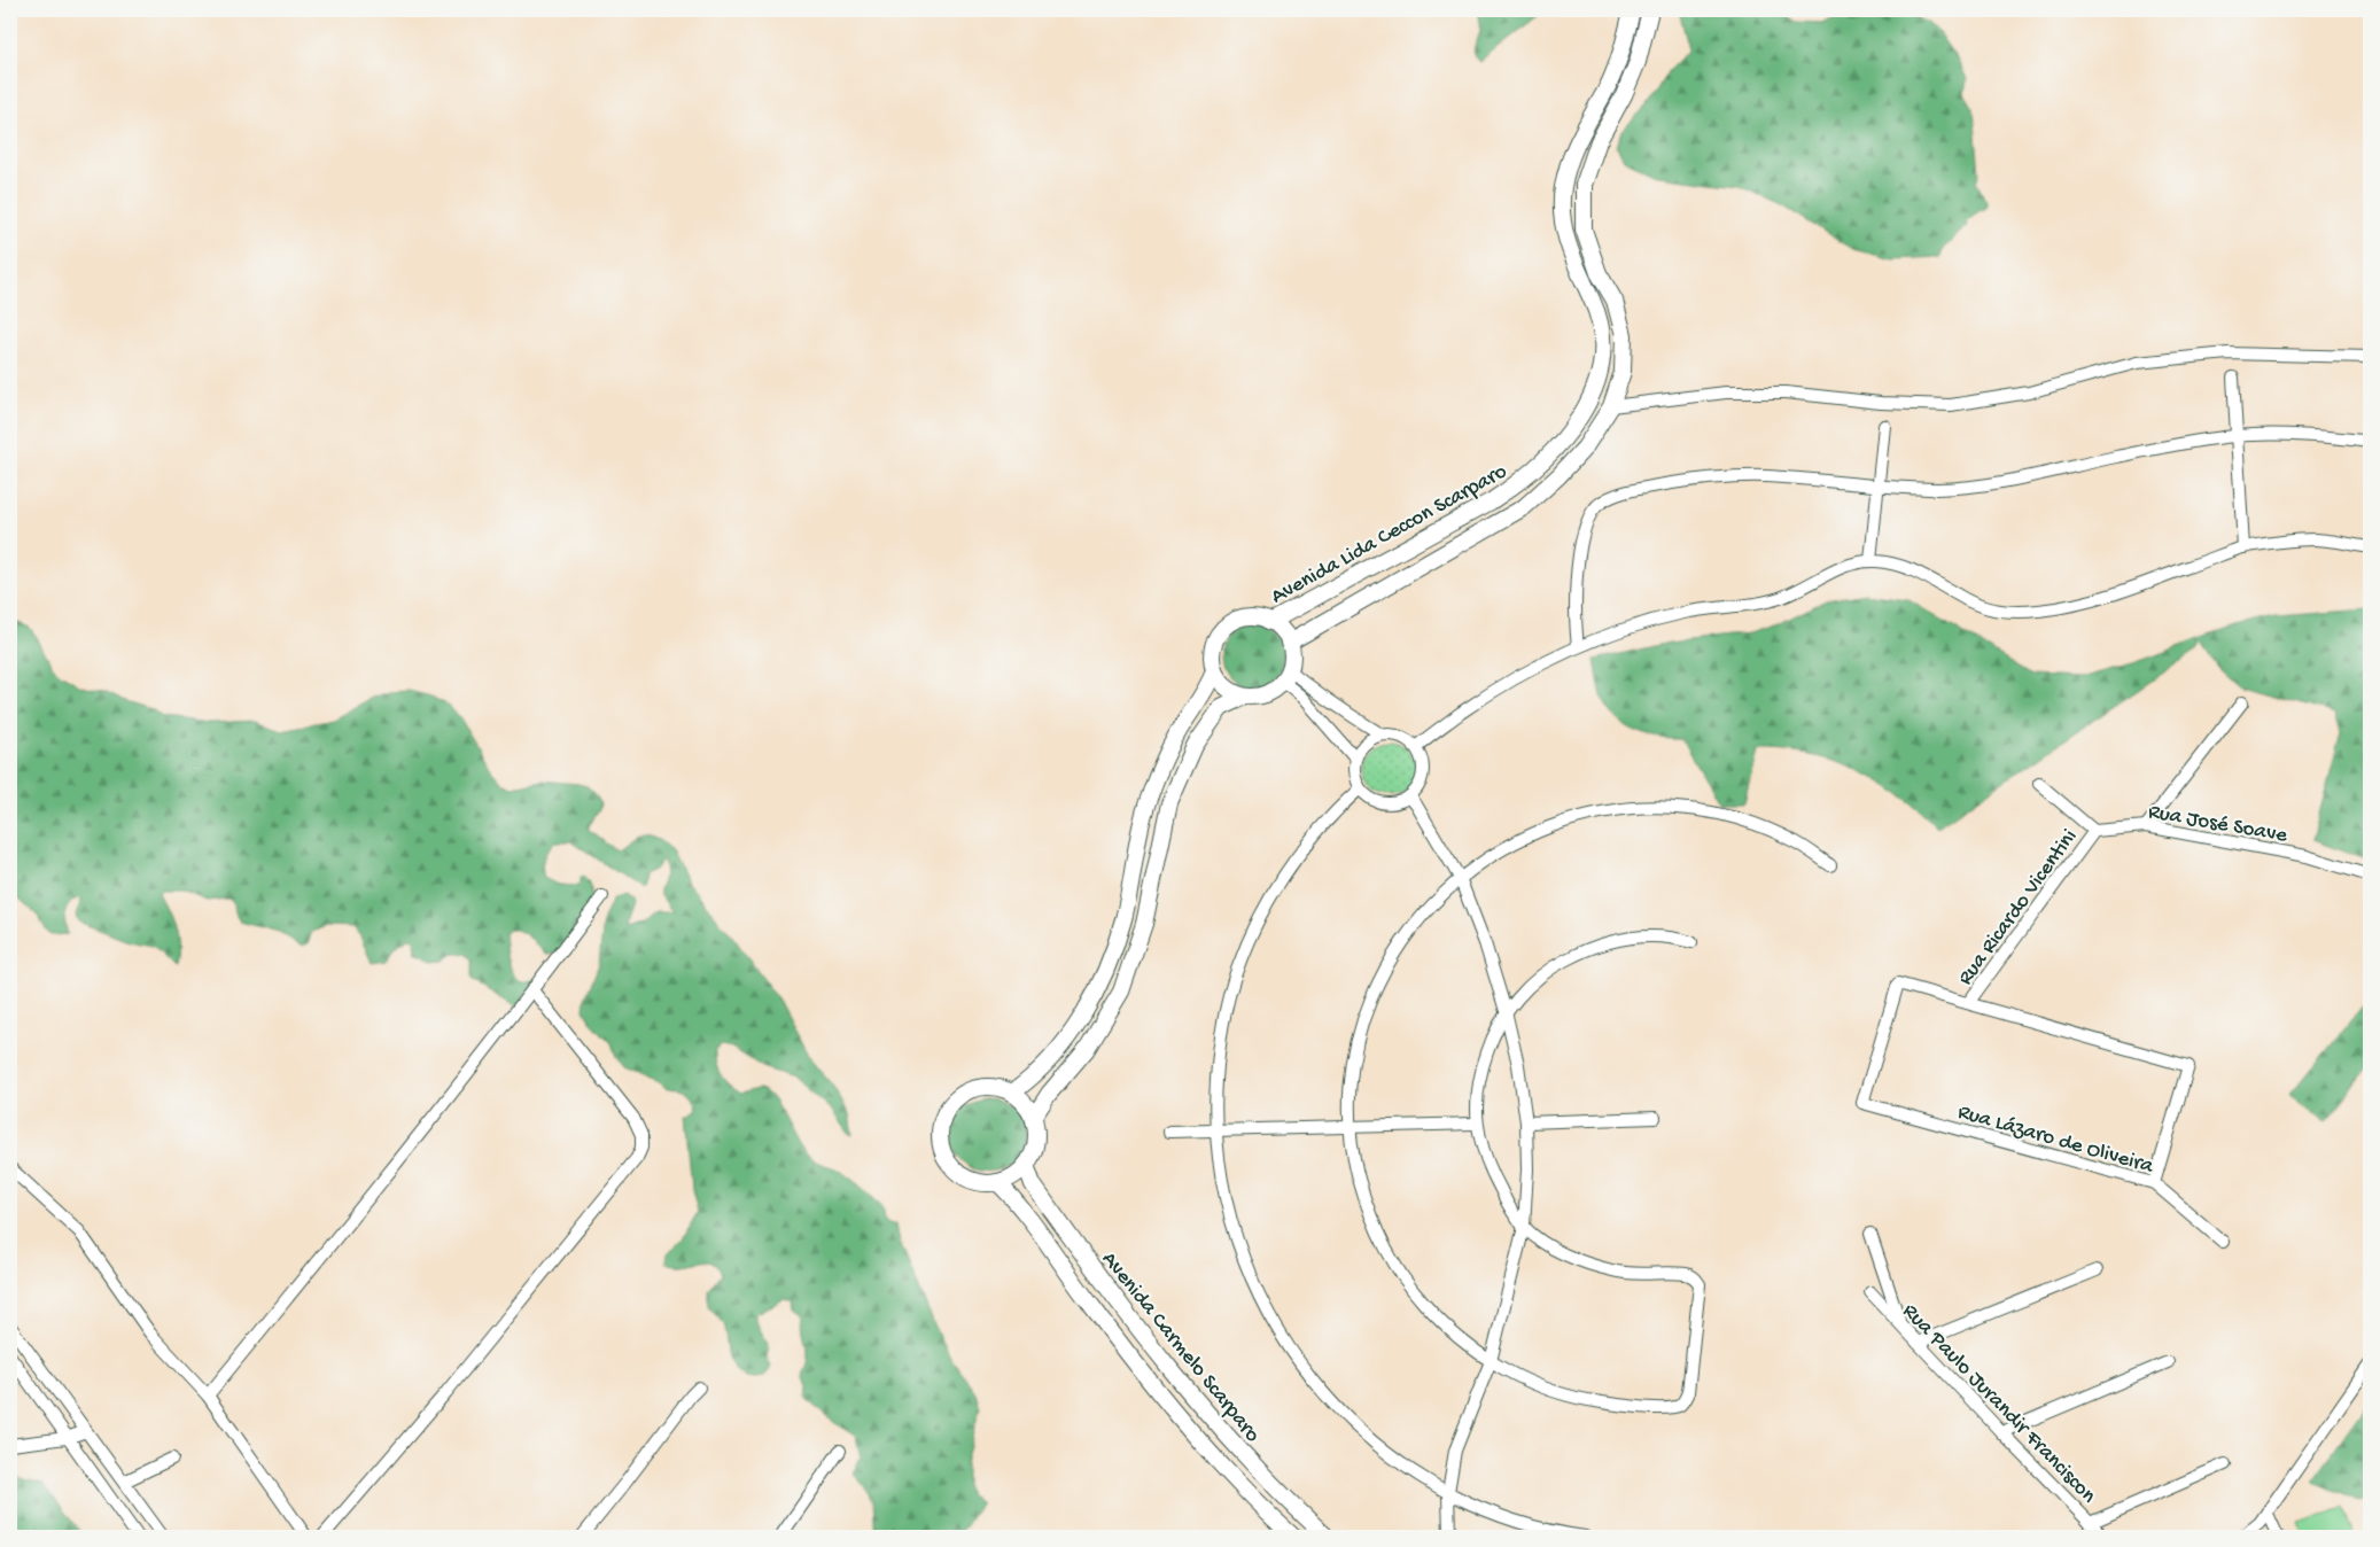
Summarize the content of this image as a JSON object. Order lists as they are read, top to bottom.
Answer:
{
  "streets": {
    "main road": ["Avenida Lida Ceccon Scarparo", "Avenida Carmelo Scarparo"],
    "street": [
      "Rua José Soave",
      "Rua Ricardo Vicentini",
      "Rua Lázaro de Oliveira",
      "Rua Paulo Jurandir Franciscon"
    ]
  },
  "crossings": [
    ["Rua José Soave", "Rua Ricardo Vicentini"],
    ["Rua Ricardo Vicentini", "Rua Lázaro de Oliveira"]
  ]
}
